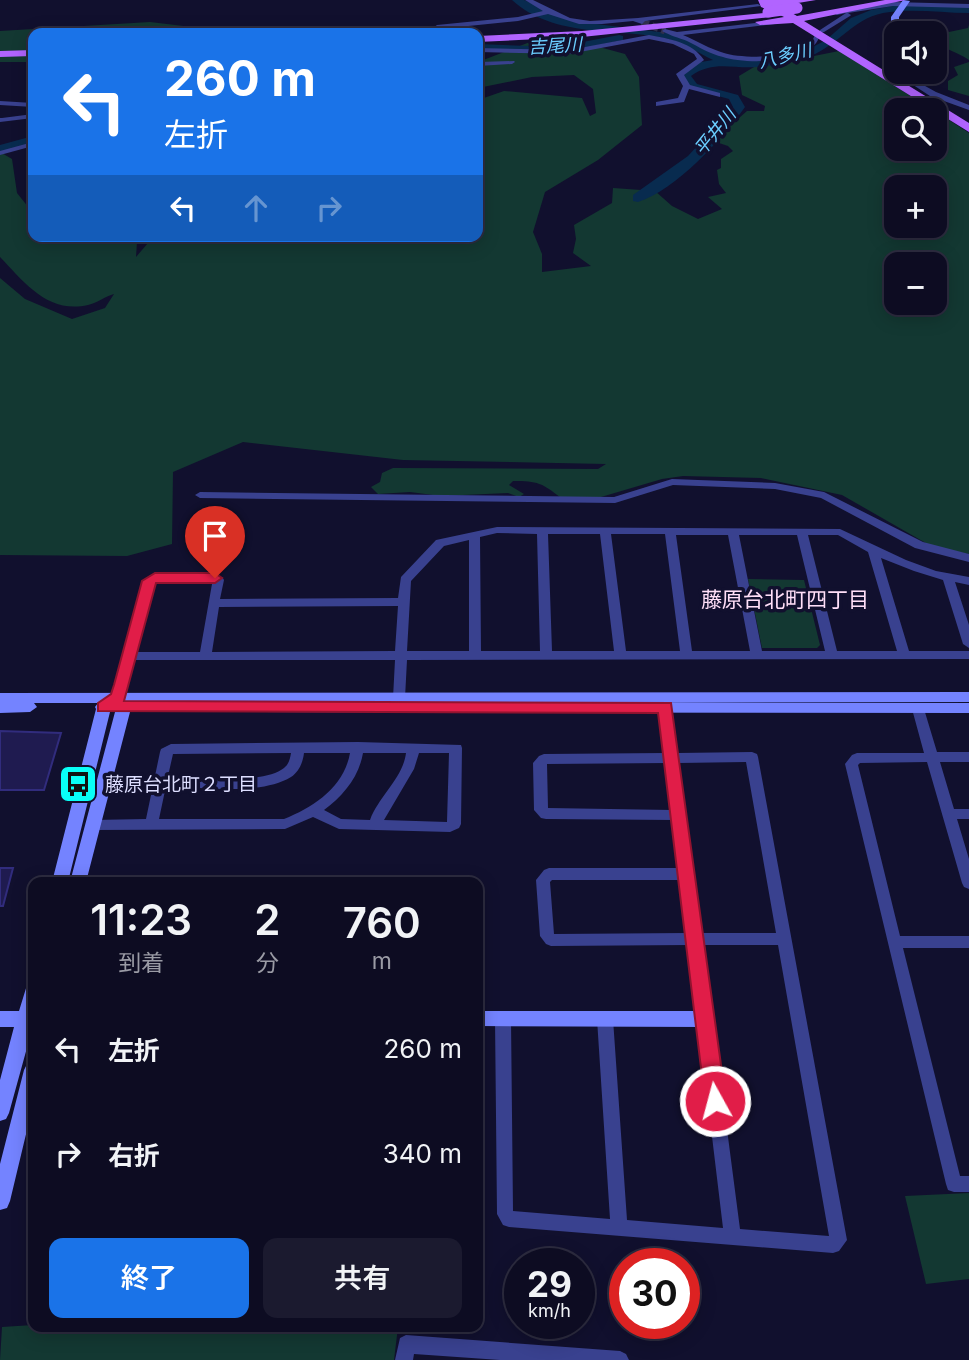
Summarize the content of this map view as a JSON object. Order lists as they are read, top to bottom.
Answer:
{
  "districts": ["藤原台北町四丁目"],
  "water": ["吉尾川", "八多川", "平井川"],
  "places": {
    "bus stop": ["藤原台北町２丁目"]
  },
  "page": {
    "map_buttons": ["+", "−"],
    "turn": ["260 m", "左折"],
    "eta": [
      "11:23",
      "到着",
      "2",
      "分",
      "760",
      "m"
    ],
    "list": [
      {
        "name": "左折",
        "value": "260 m"
      },
      {
        "name": "右折",
        "value": "340 m"
      }
    ],
    "buttons": ["終了", "共有"],
    "speed": "29 km/h",
    "limit": "30"
  }
}
